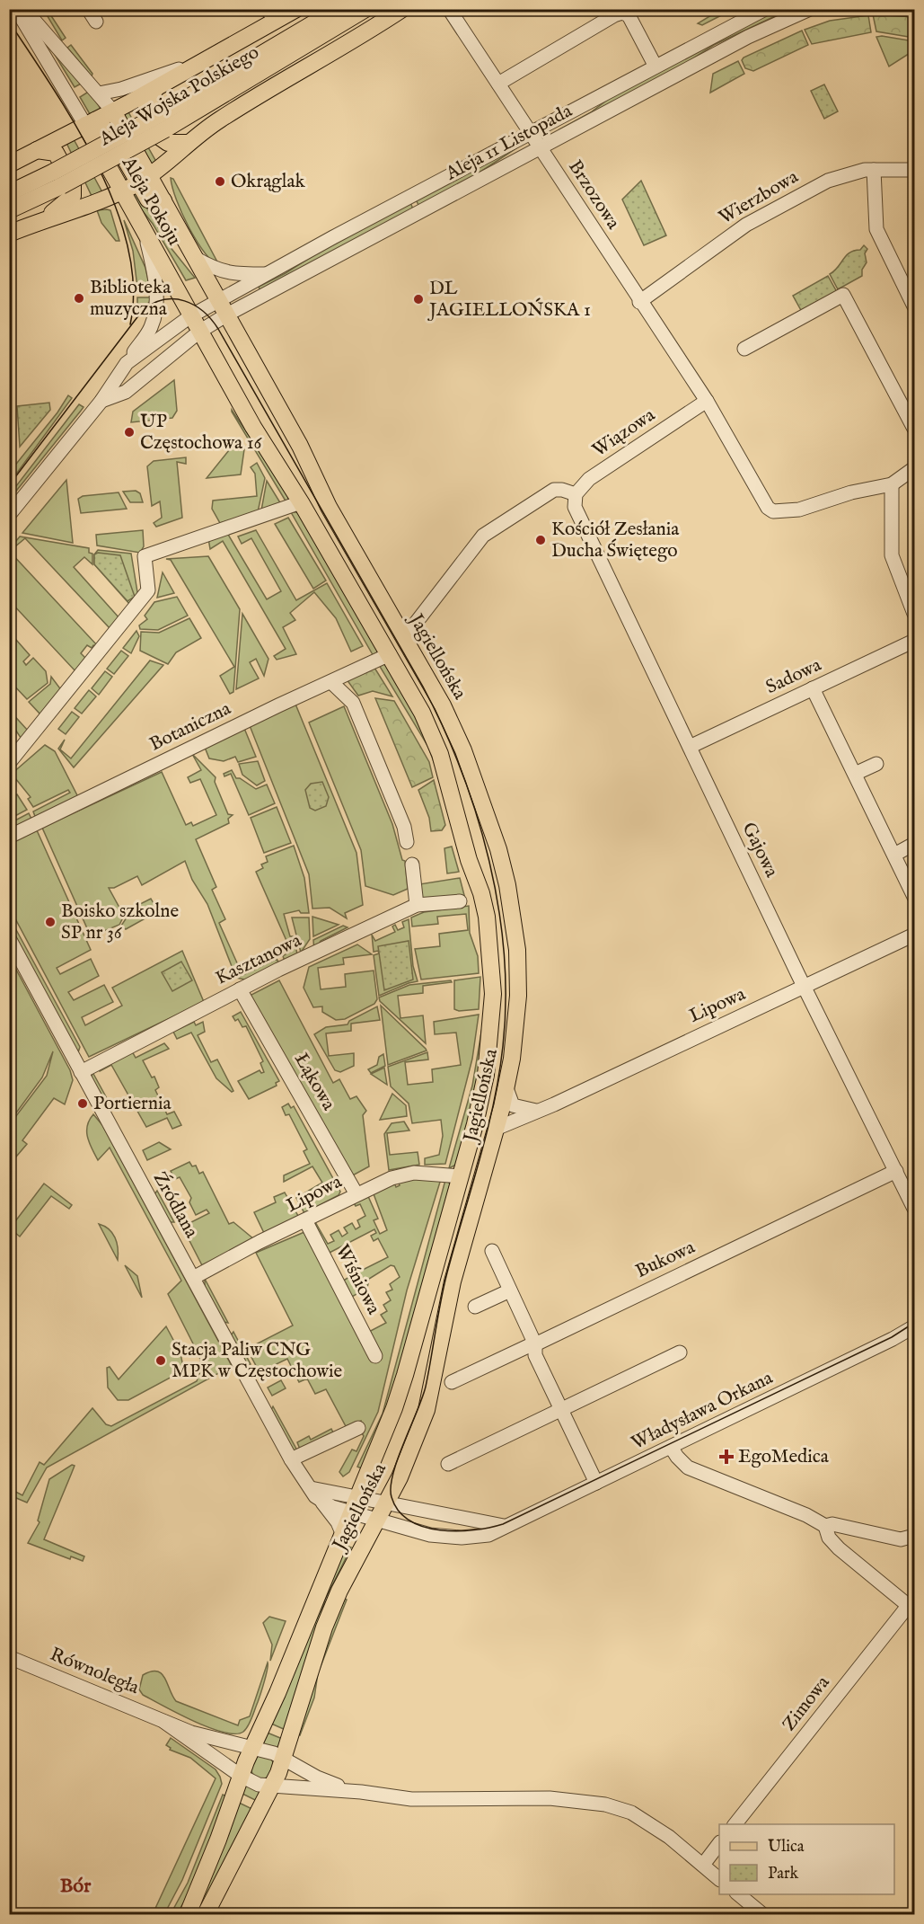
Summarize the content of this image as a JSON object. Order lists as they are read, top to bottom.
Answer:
{
  "streets": {
    "main road": ["Aleja Wojska Polskiego", "Aleja Pokoju", "Jagiellońska"],
    "street": [
      "Aleja 11 Listopada",
      "Brzozowa",
      "Wierzbowa",
      "Wiązowa",
      "Sadowa",
      "Botaniczna",
      "Gajowa",
      "Kasztanowa",
      "Lipowa",
      "Łąkowa",
      "Źródlana",
      "Bukowa",
      "Wiśniowa",
      "Władysława Orkana",
      "Równoległa",
      "Zimowa"
    ]
  },
  "crossings": [
    ["Aleja Wojska Polskiego", "Aleja Pokoju"],
    ["Aleja 11 Listopada", "Brzozowa"],
    ["Aleja 11 Listopada", "Aleja Pokoju"],
    ["Aleja 11 Listopada", "Jagiellońska"],
    ["Brzozowa", "Wierzbowa"],
    ["Brzozowa", "Wiązowa"],
    ["Aleja Pokoju", "Jagiellońska"],
    ["Wiązowa", "Gajowa"],
    ["Jagiellońska", "Botaniczna"],
    ["Jagiellońska", "Lipowa"],
    ["Jagiellońska", "Źródlana"],
    ["Jagiellońska", "Władysława Orkana"],
    ["Jagiellońska", "Równoległa"],
    ["Sadowa", "Gajowa"],
    ["Gajowa", "Lipowa"],
    ["Gajowa", "Bukowa"],
    ["Kasztanowa", "Łąkowa"],
    ["Kasztanowa", "Źródlana"],
    ["Lipowa", "Łąkowa"],
    ["Lipowa", "Źródlana"],
    ["Lipowa", "Wiśniowa"]
  ],
  "districts": ["Bór"],
  "places": {
    "other": [
      "Okrąglak",
      "Biblioteka muzyczna",
      "DL JAGIELLOŃSKA 1",
      "UP Częstochowa 16",
      "Kościół Zesłania Ducha Świętego",
      "Boisko szkolne SP nr 36",
      "Portiernia",
      "Stacja Paliw CNG MPK w Częstochowie"
    ],
    "health": ["EgoMedica"]
  },
  "legend": ["Ulica", "Park"]
}
